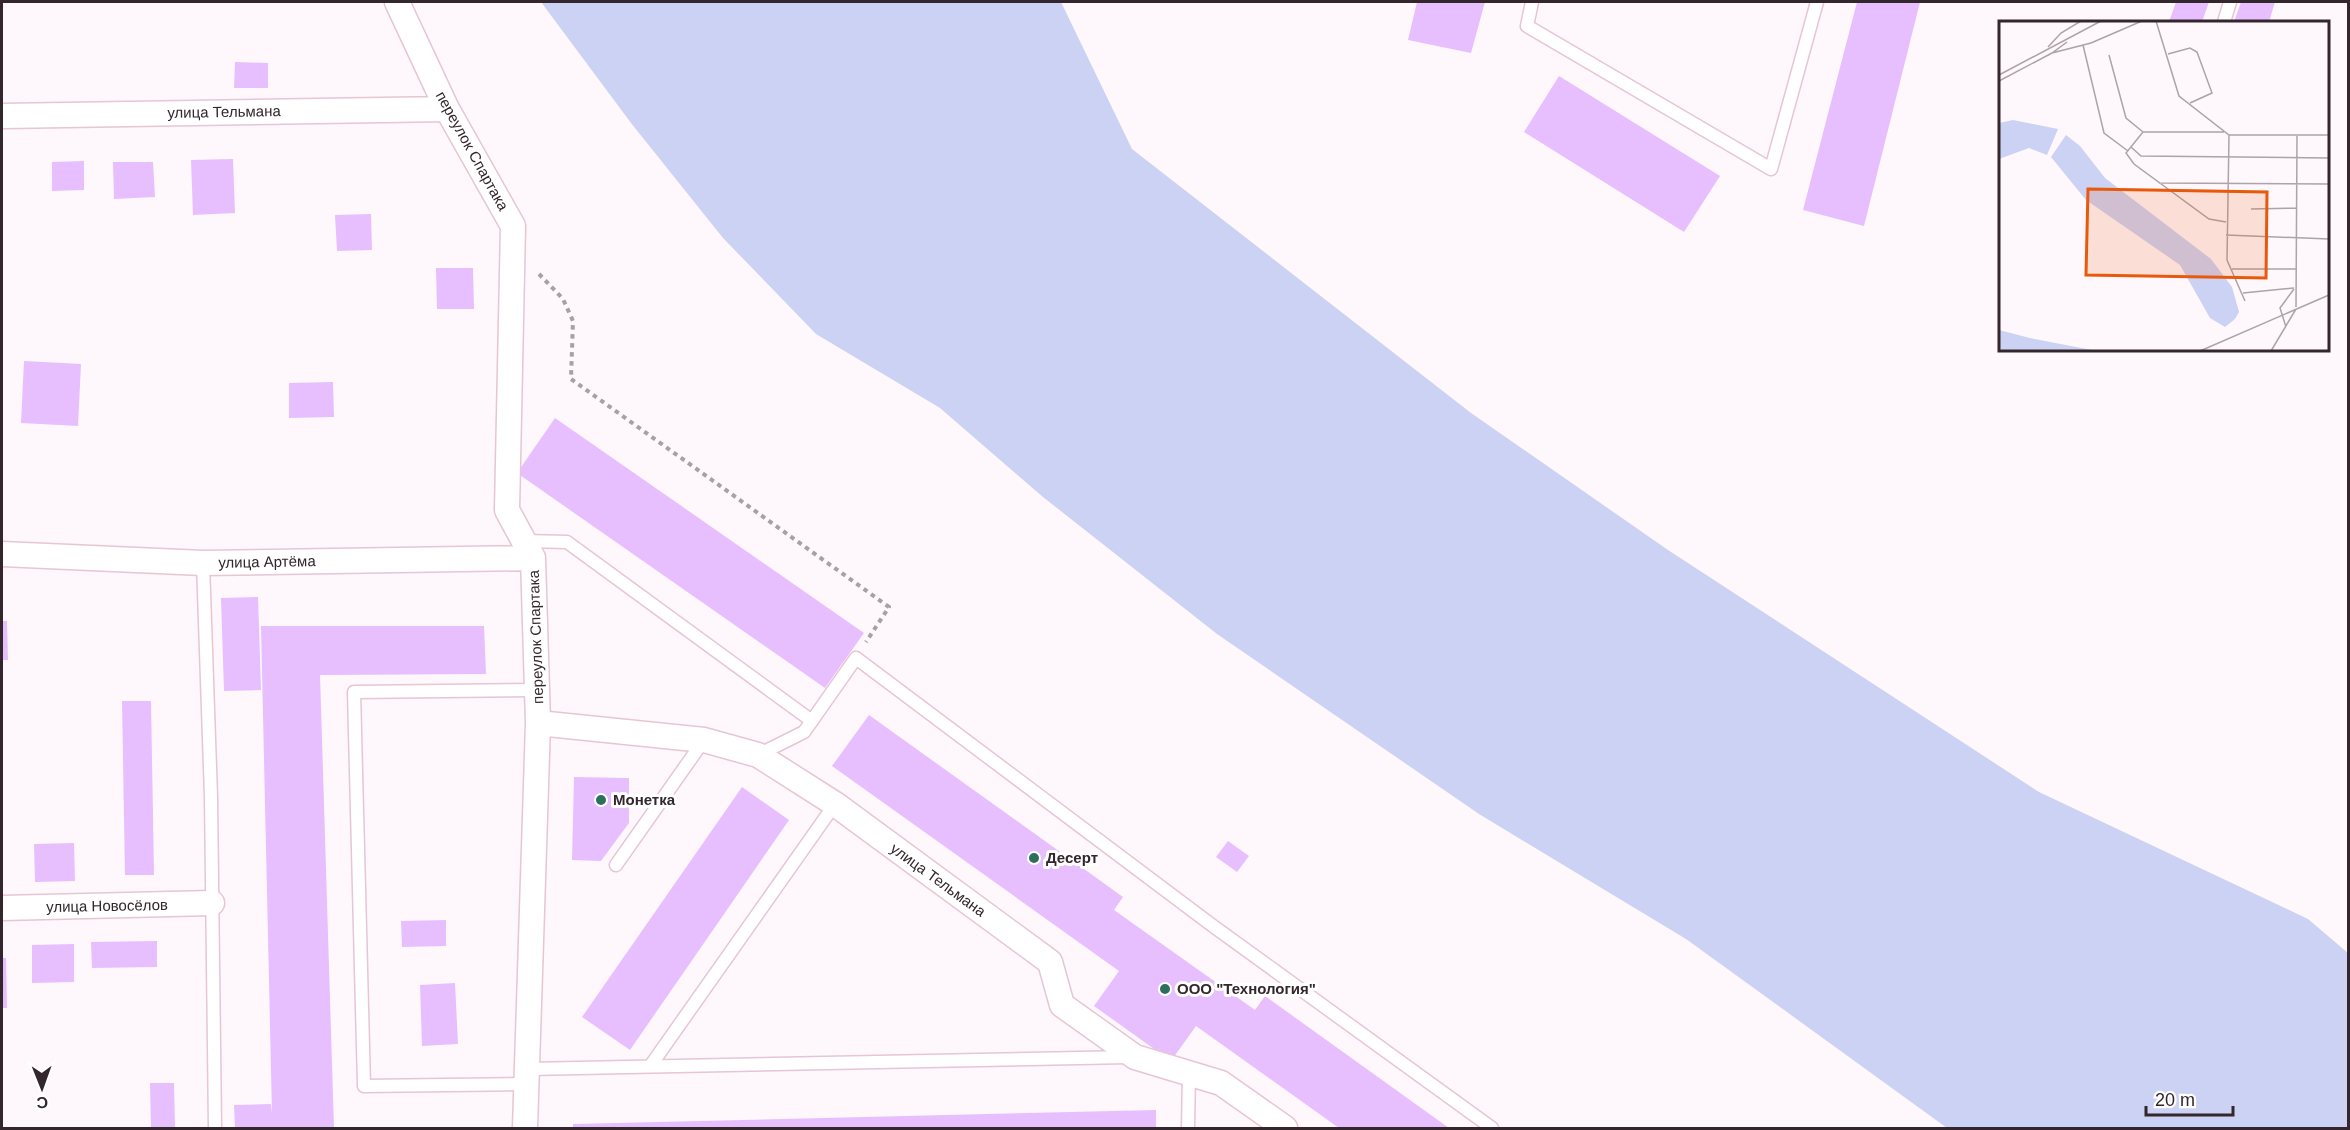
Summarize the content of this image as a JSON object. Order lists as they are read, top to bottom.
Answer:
{
  "streets": {
    "street": [
      "улица Тельмана",
      "переулок Спартака",
      "улица Артёма",
      "улица Новосёлов"
    ]
  },
  "crossings": [
    ["улица Тельмана", "переулок Спартака"],
    ["переулок Спартака", "улица Артёма"]
  ],
  "places": ["Монетка", "Десерт", "ООО \"Технология\""],
  "scale_bar": "20 m",
  "north": "bottom"
}
